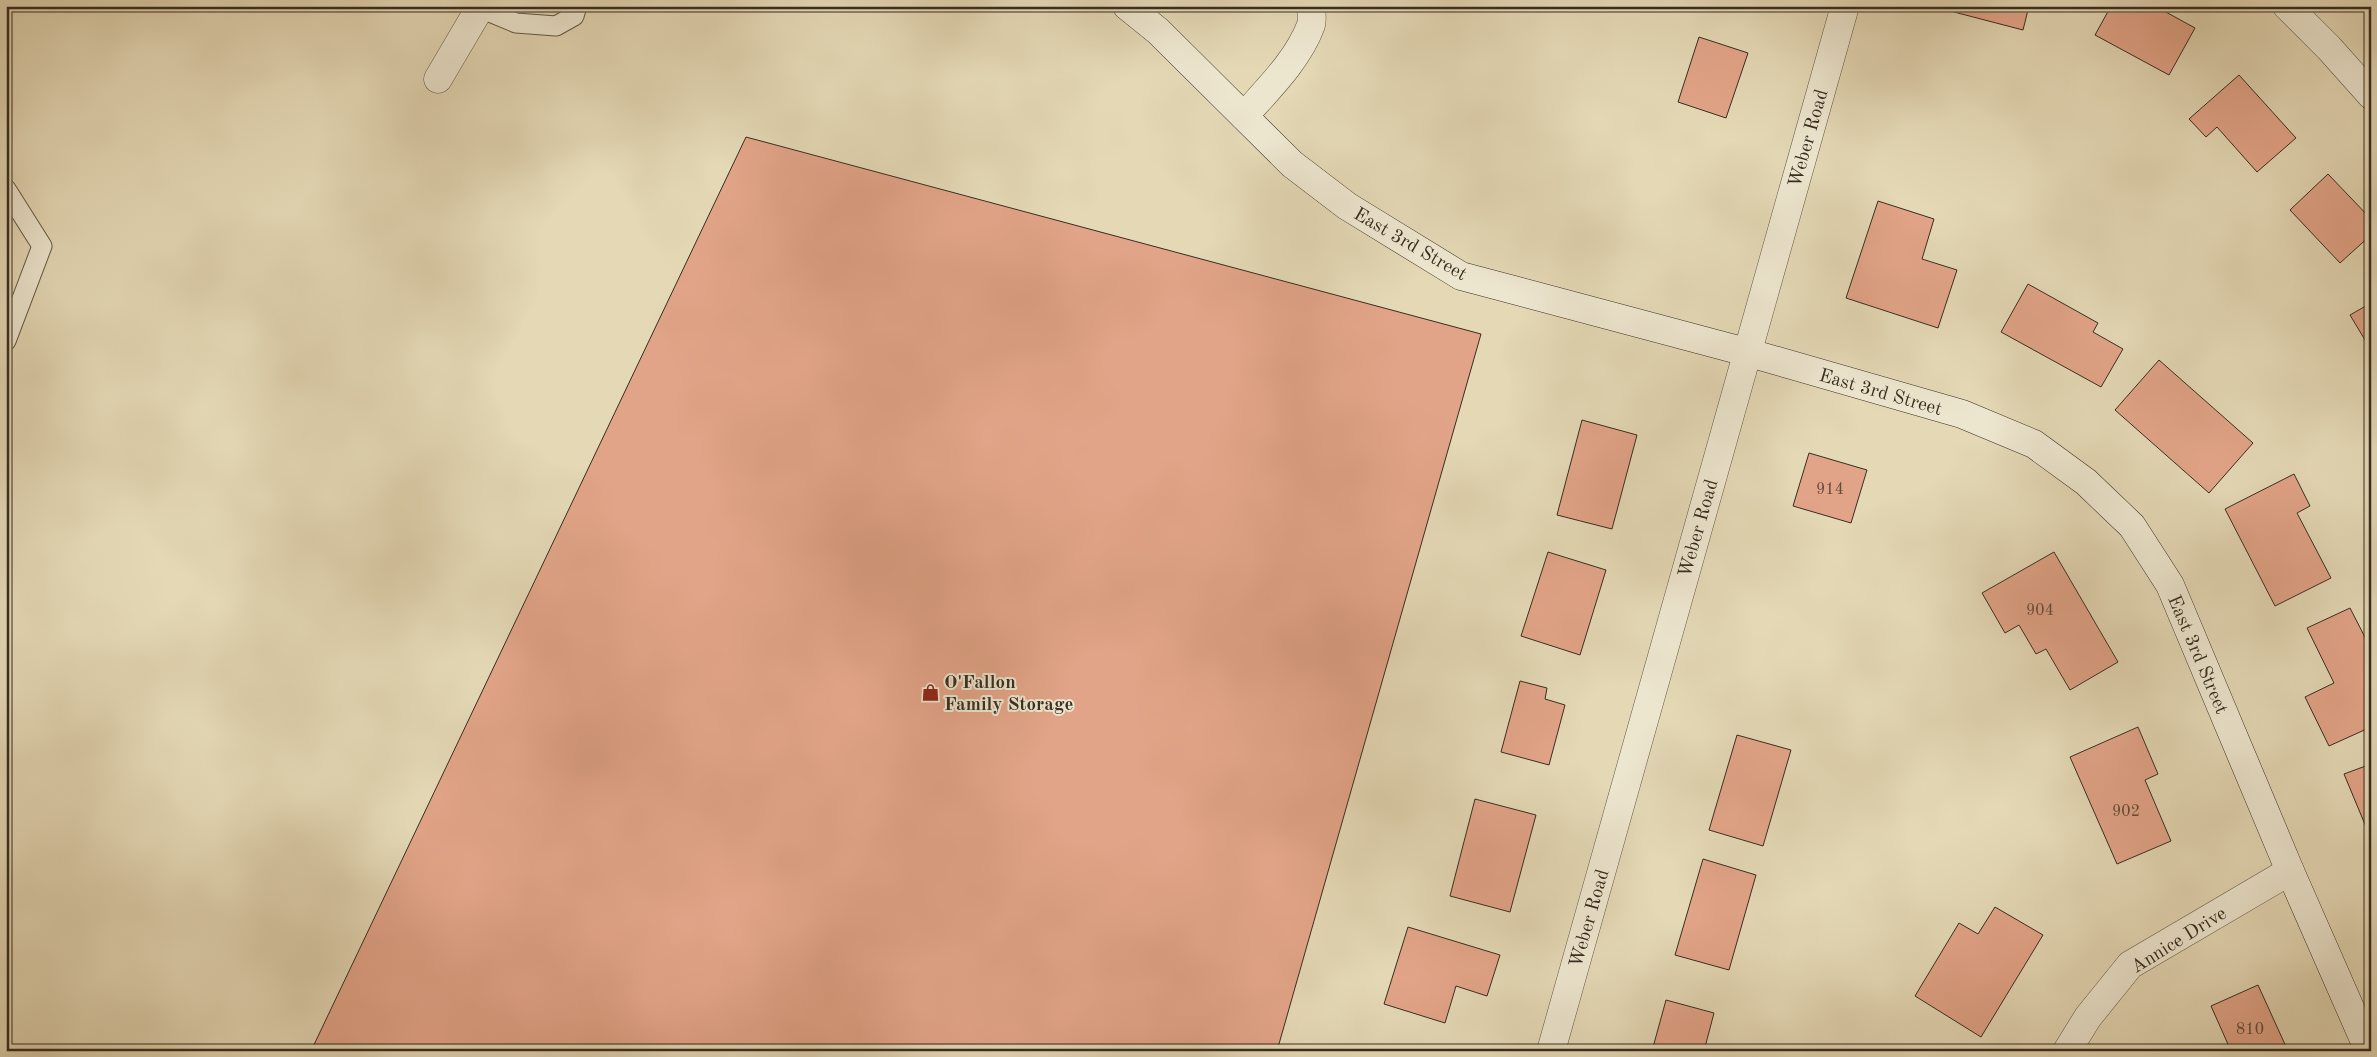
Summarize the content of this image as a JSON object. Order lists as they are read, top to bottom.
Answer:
{
  "streets": {
    "street": ["Weber Road", "East 3rd Street", "Annice Drive"]
  },
  "crossings": [
    ["Weber Road", "East 3rd Street"],
    ["East 3rd Street", "Annice Drive"]
  ],
  "places": {
    "shop": ["O'Fallon Family Storage"]
  },
  "house_numbers": [
    "914",
    "904",
    "902",
    "810"
  ]
}
